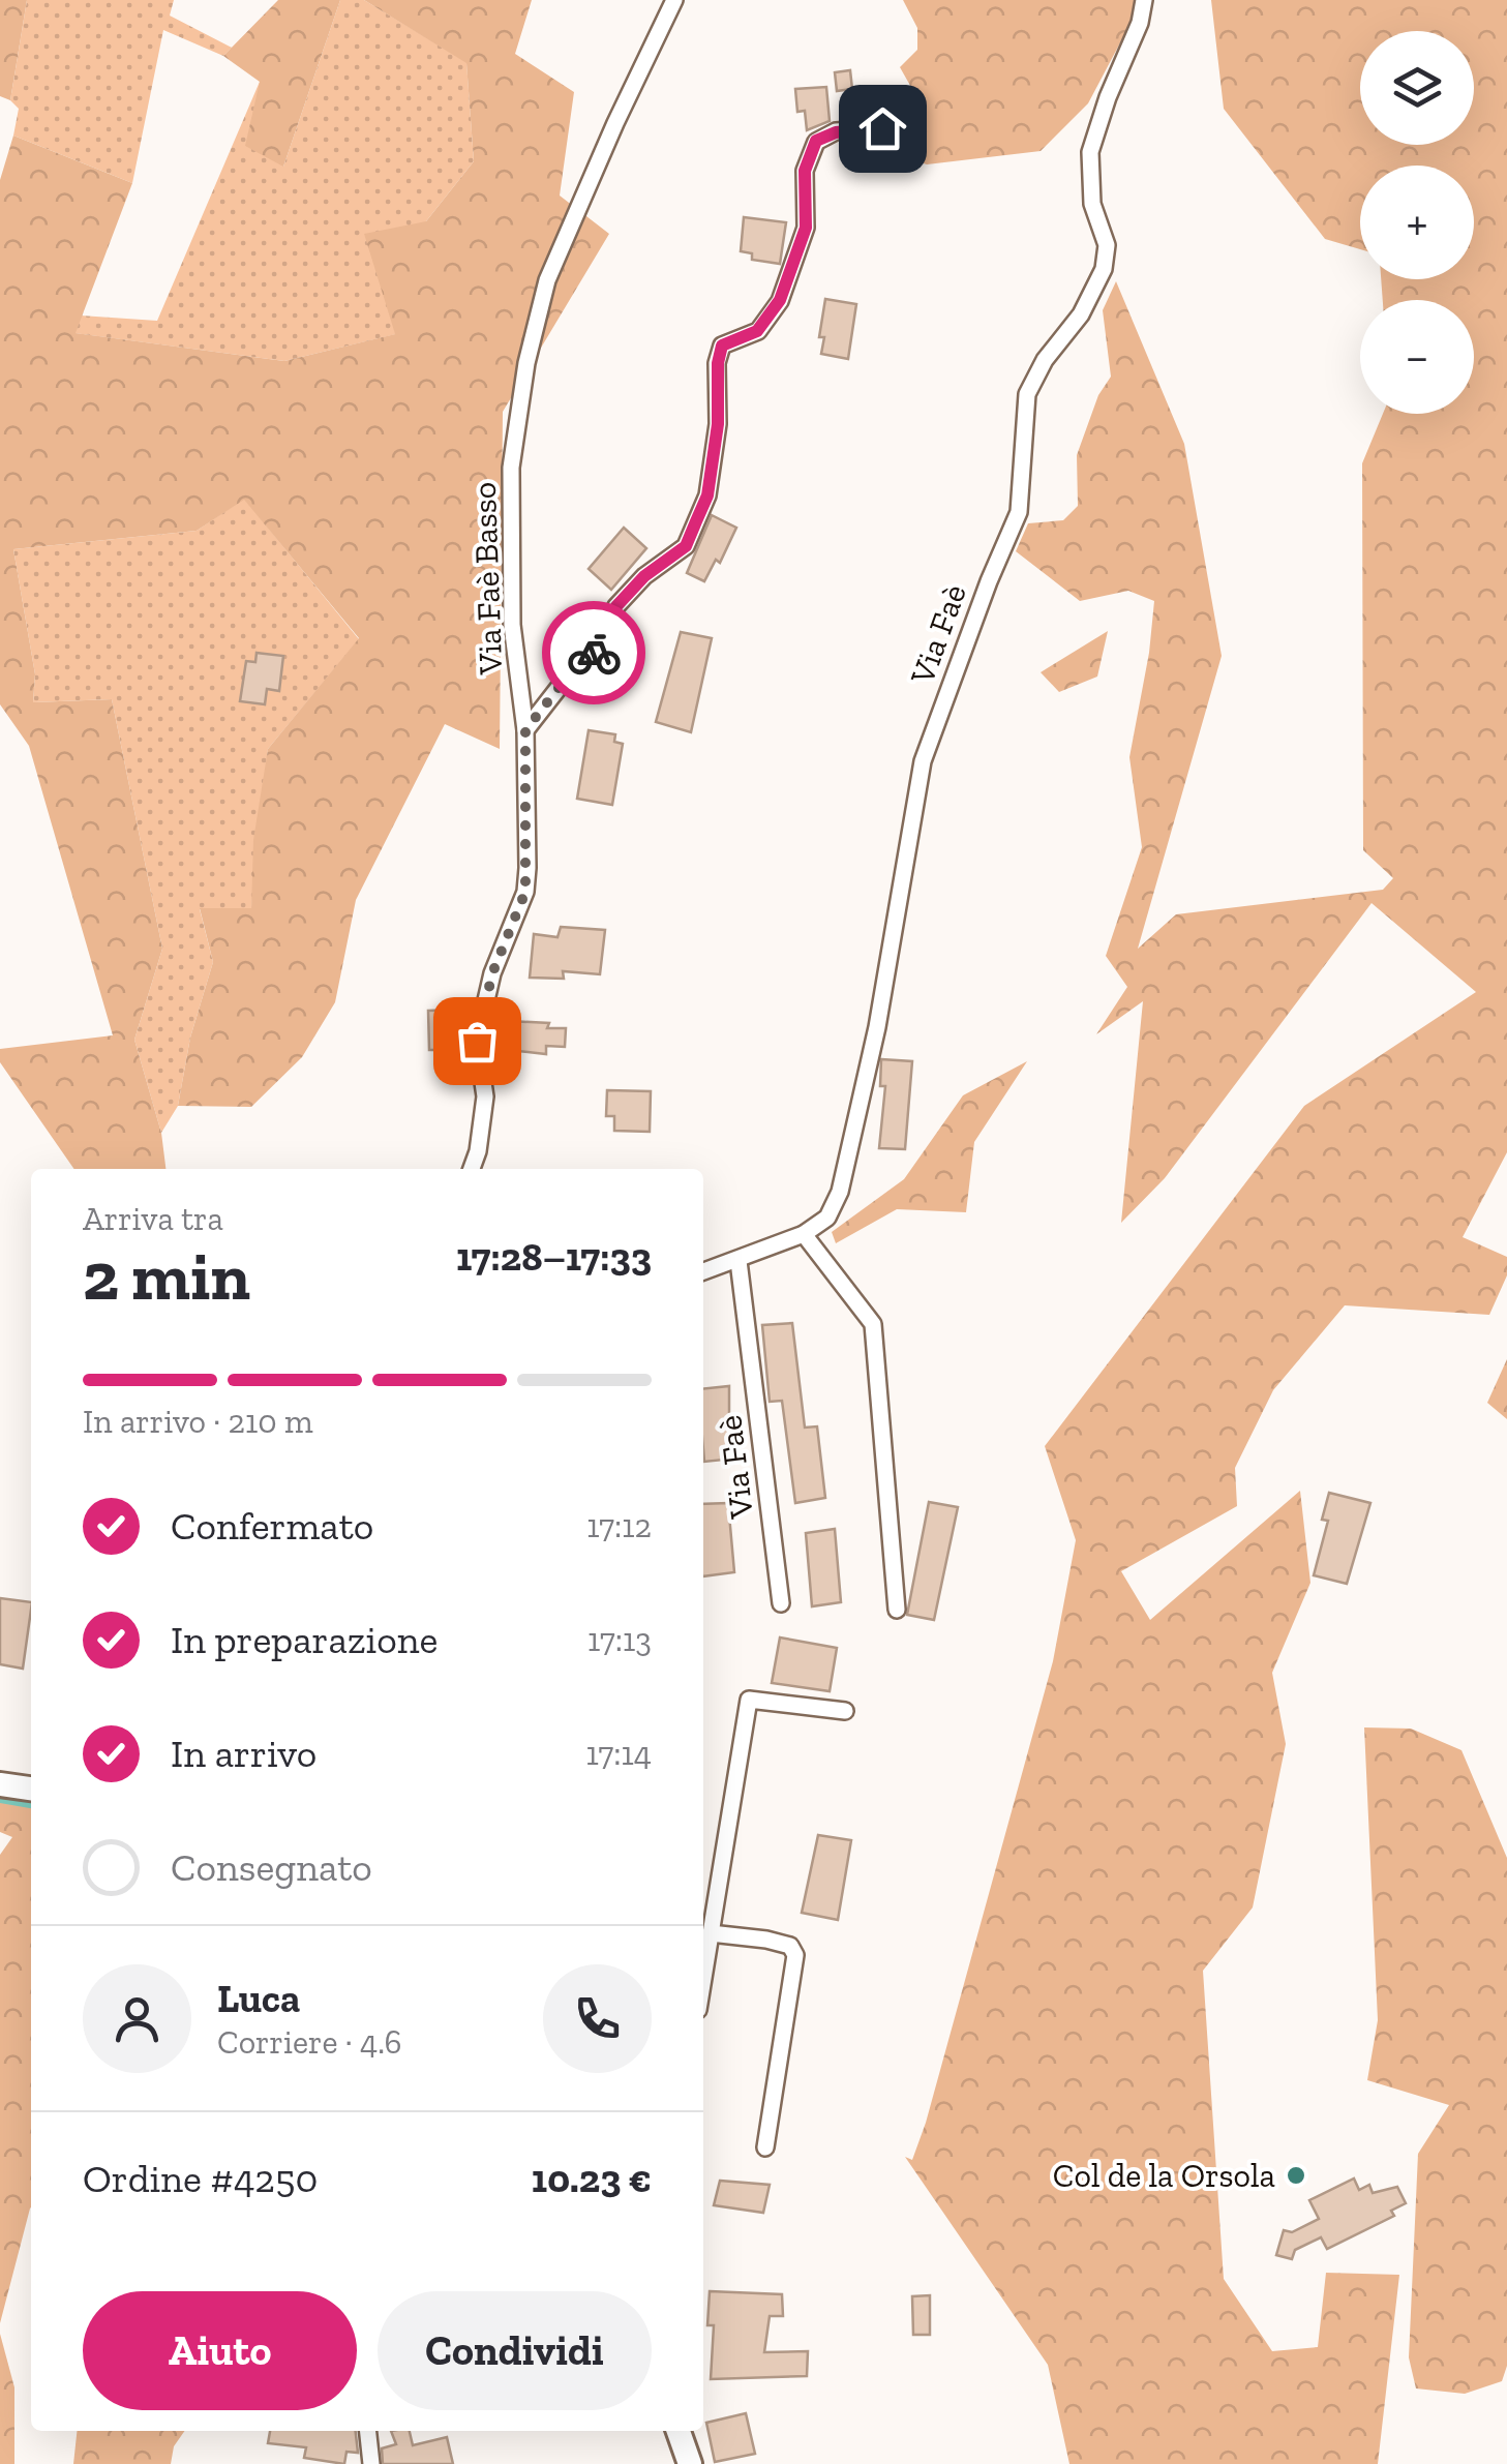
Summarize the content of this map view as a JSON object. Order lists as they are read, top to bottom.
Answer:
{
  "streets": {
    "street": ["Via Faè Basso", "Via Faè"]
  },
  "places": ["Col de la Orsola"],
  "page": {
    "map_buttons": ["+", "−"],
    "heading": ["2 min", "Arriva tra", "17:28–17:33"],
    "panel": [
      "Luca",
      "Corriere · 4.6",
      "Ordine #4250",
      "10.23 €"
    ],
    "bar": "In arrivo · 210 m",
    "list": [
      ["Confermato", "17:12"],
      ["In preparazione", "17:13"],
      ["In arrivo", "17:14"],
      "Consegnato"
    ],
    "buttons": ["Aiuto", "Condividi"]
  }
}
